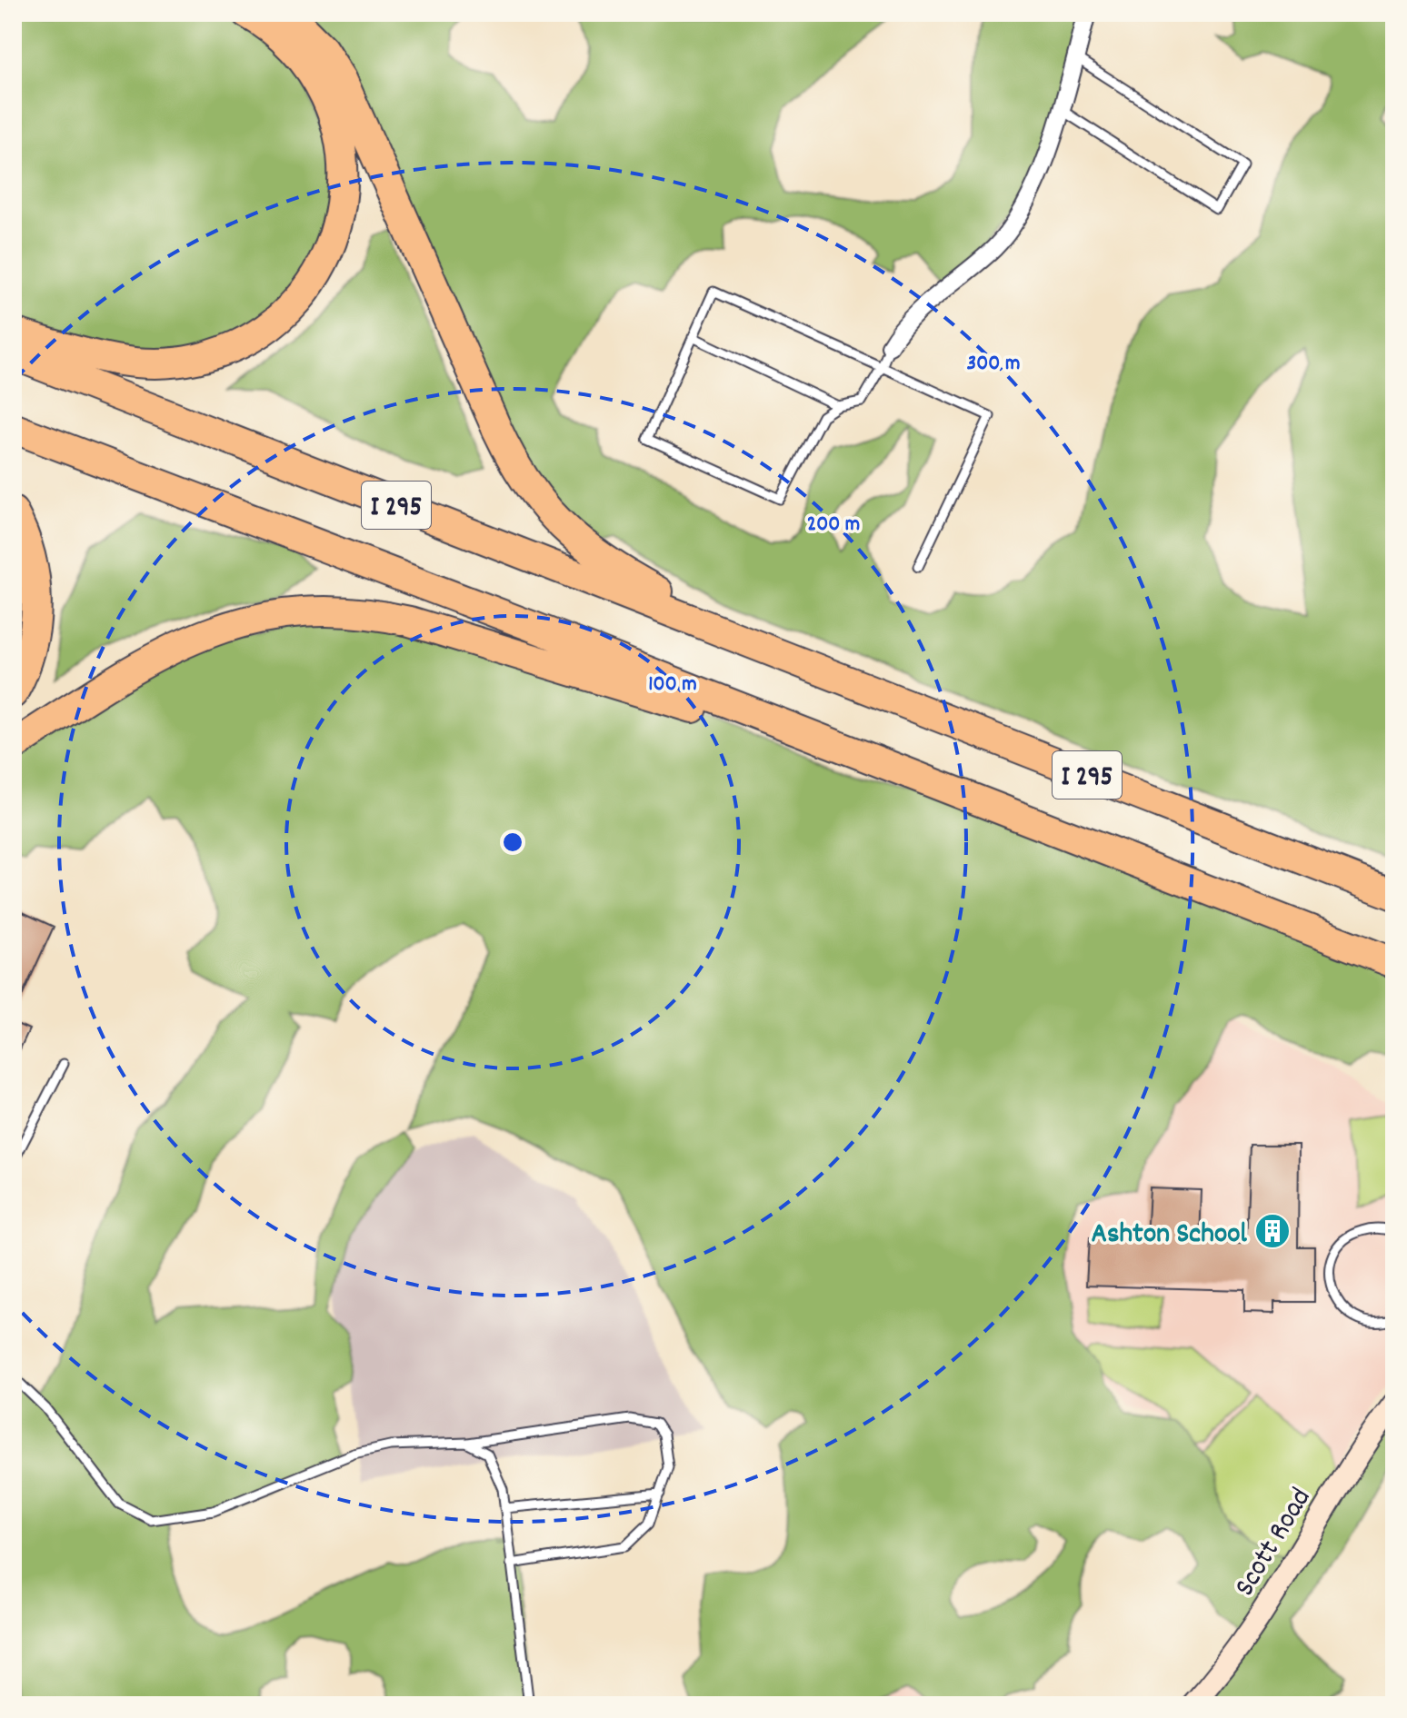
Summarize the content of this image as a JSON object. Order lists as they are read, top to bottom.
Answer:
{
  "streets": {
    "highway": ["I 295"],
    "street": ["Scott Road"]
  },
  "places": {
    "building": ["Ashton School"]
  },
  "rings": ["300 m", "200 m", "100 m"]
}
